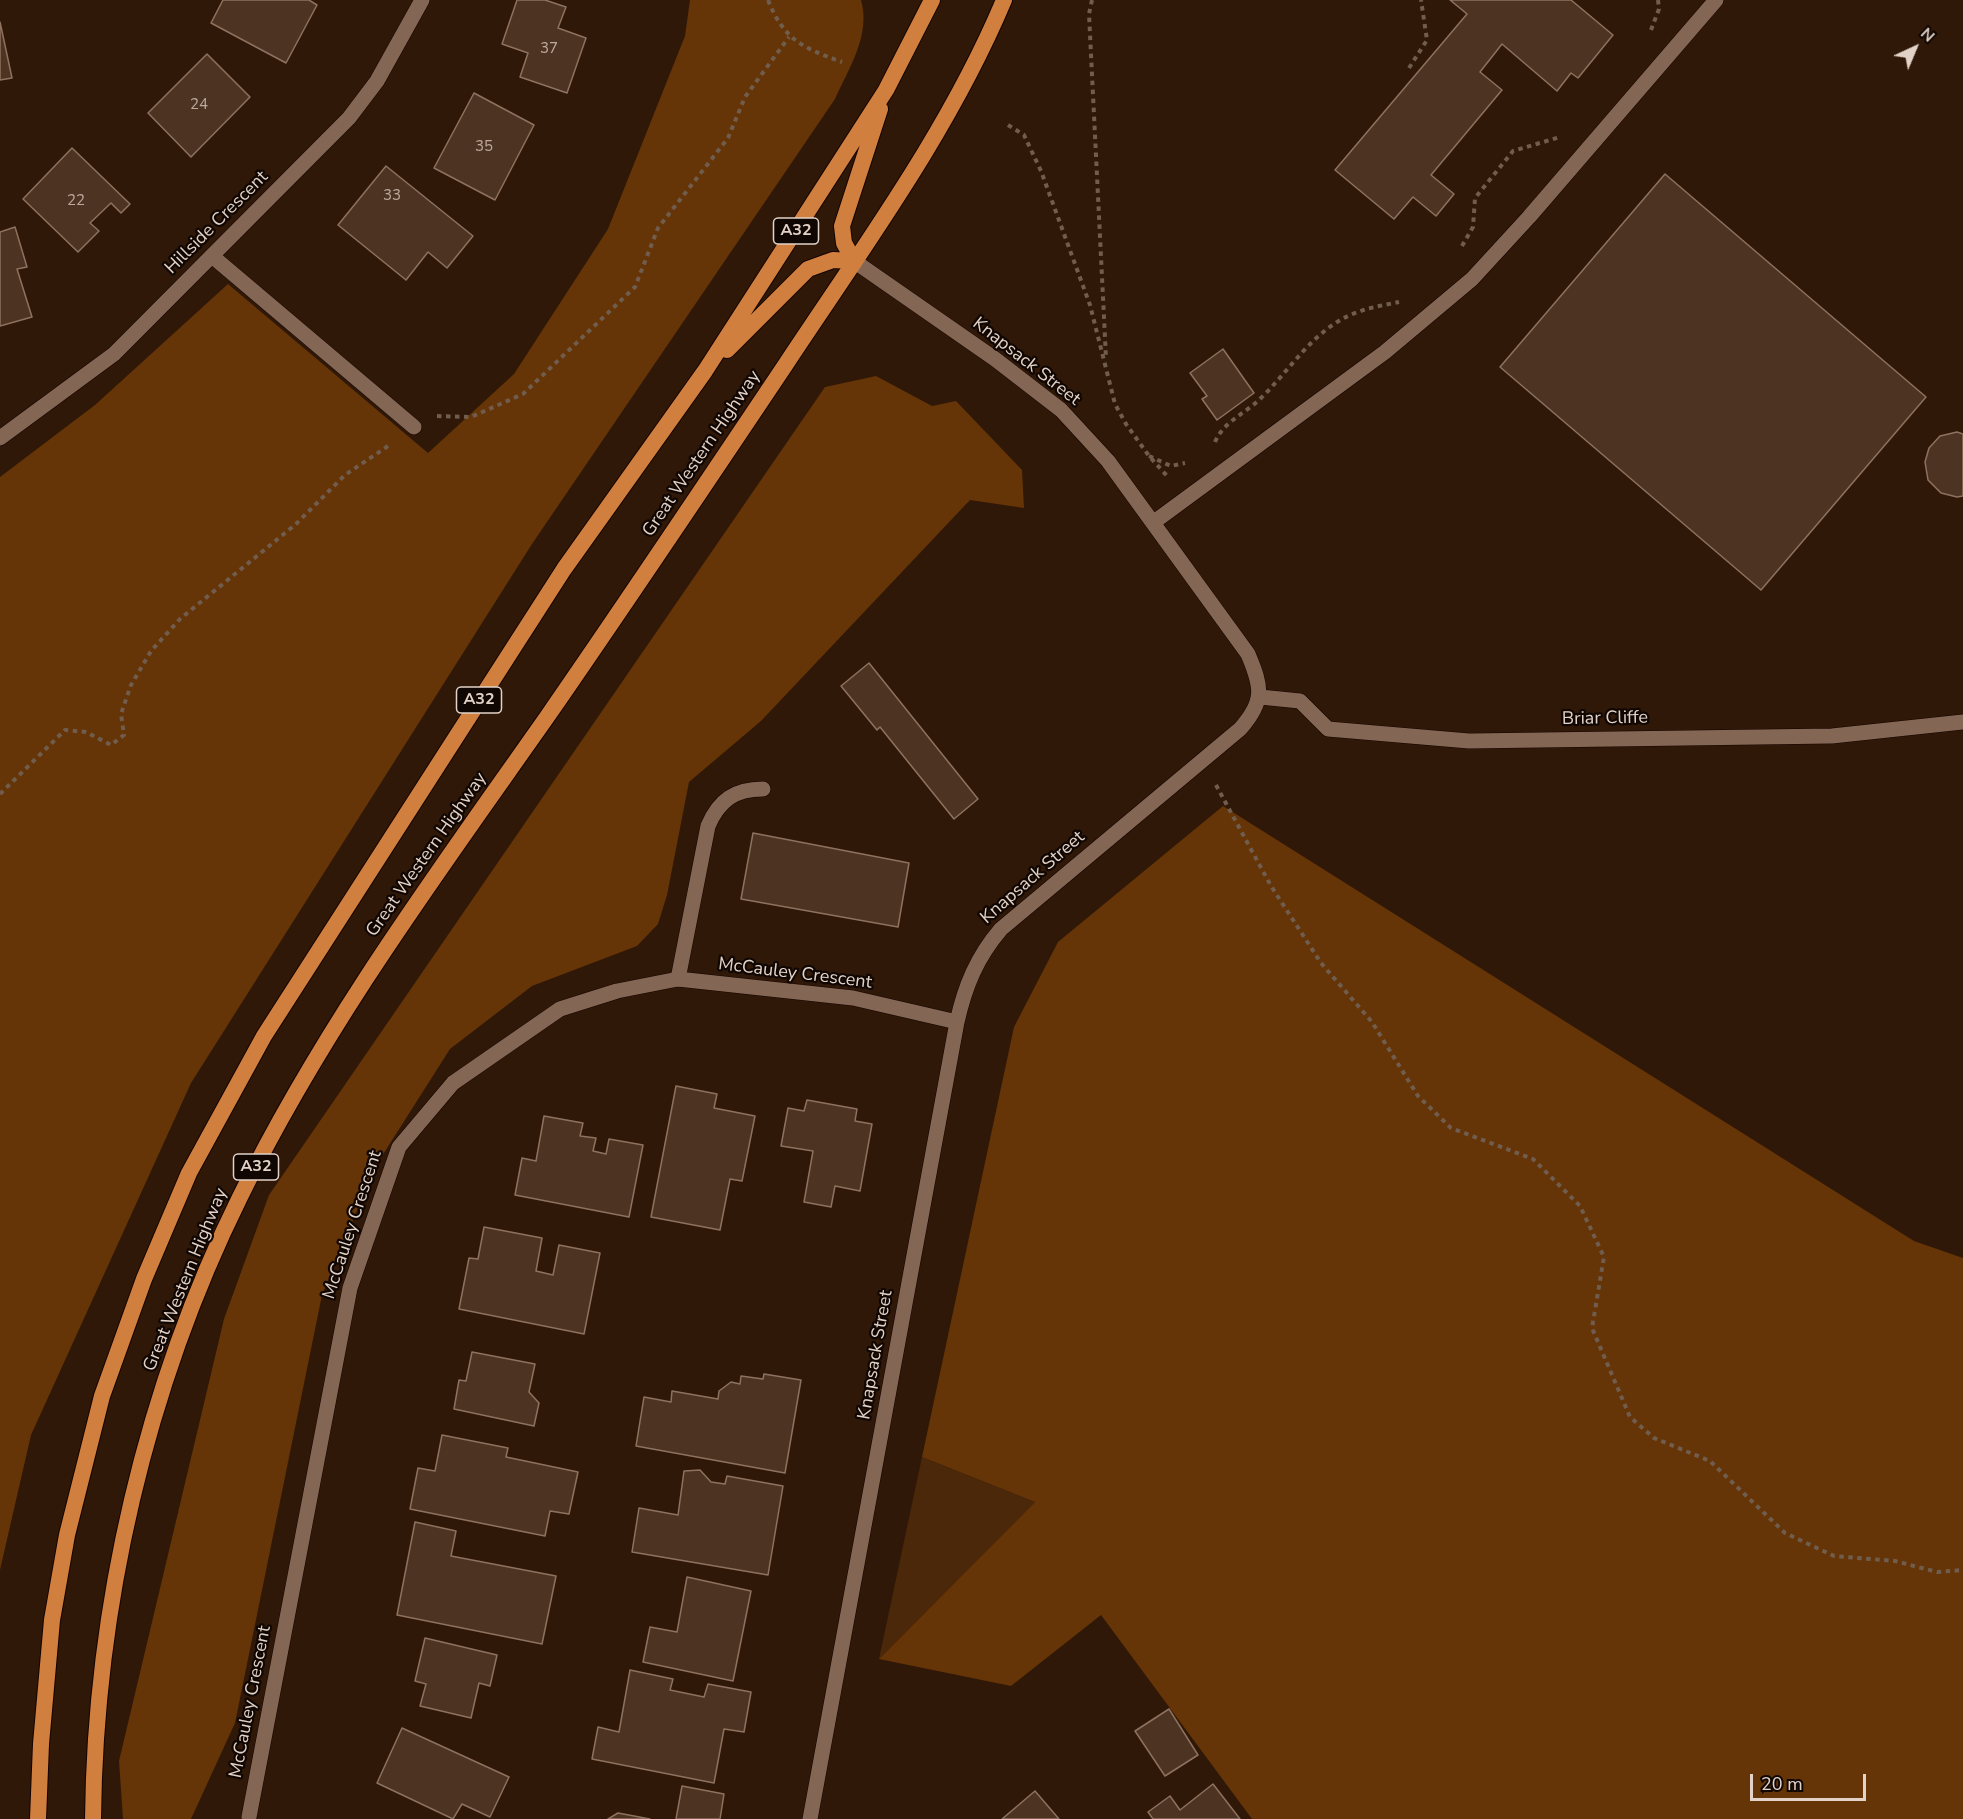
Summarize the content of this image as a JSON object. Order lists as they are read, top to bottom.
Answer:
{
  "streets": {
    "highway": ["A32", "Great Western Highway"],
    "street": [
      "Hillside Crescent",
      "Knapsack Street",
      "Briar Cliffe",
      "McCauley Crescent"
    ]
  },
  "crossings": [
    ["Knapsack Street", "Great Western Highway"],
    ["Knapsack Street", "Briar Cliffe"],
    ["Knapsack Street", "McCauley Crescent"]
  ],
  "house_numbers": [
    "37",
    "24",
    "35",
    "33",
    "22"
  ],
  "scale_bar": "20 m",
  "north": "top right"
}
